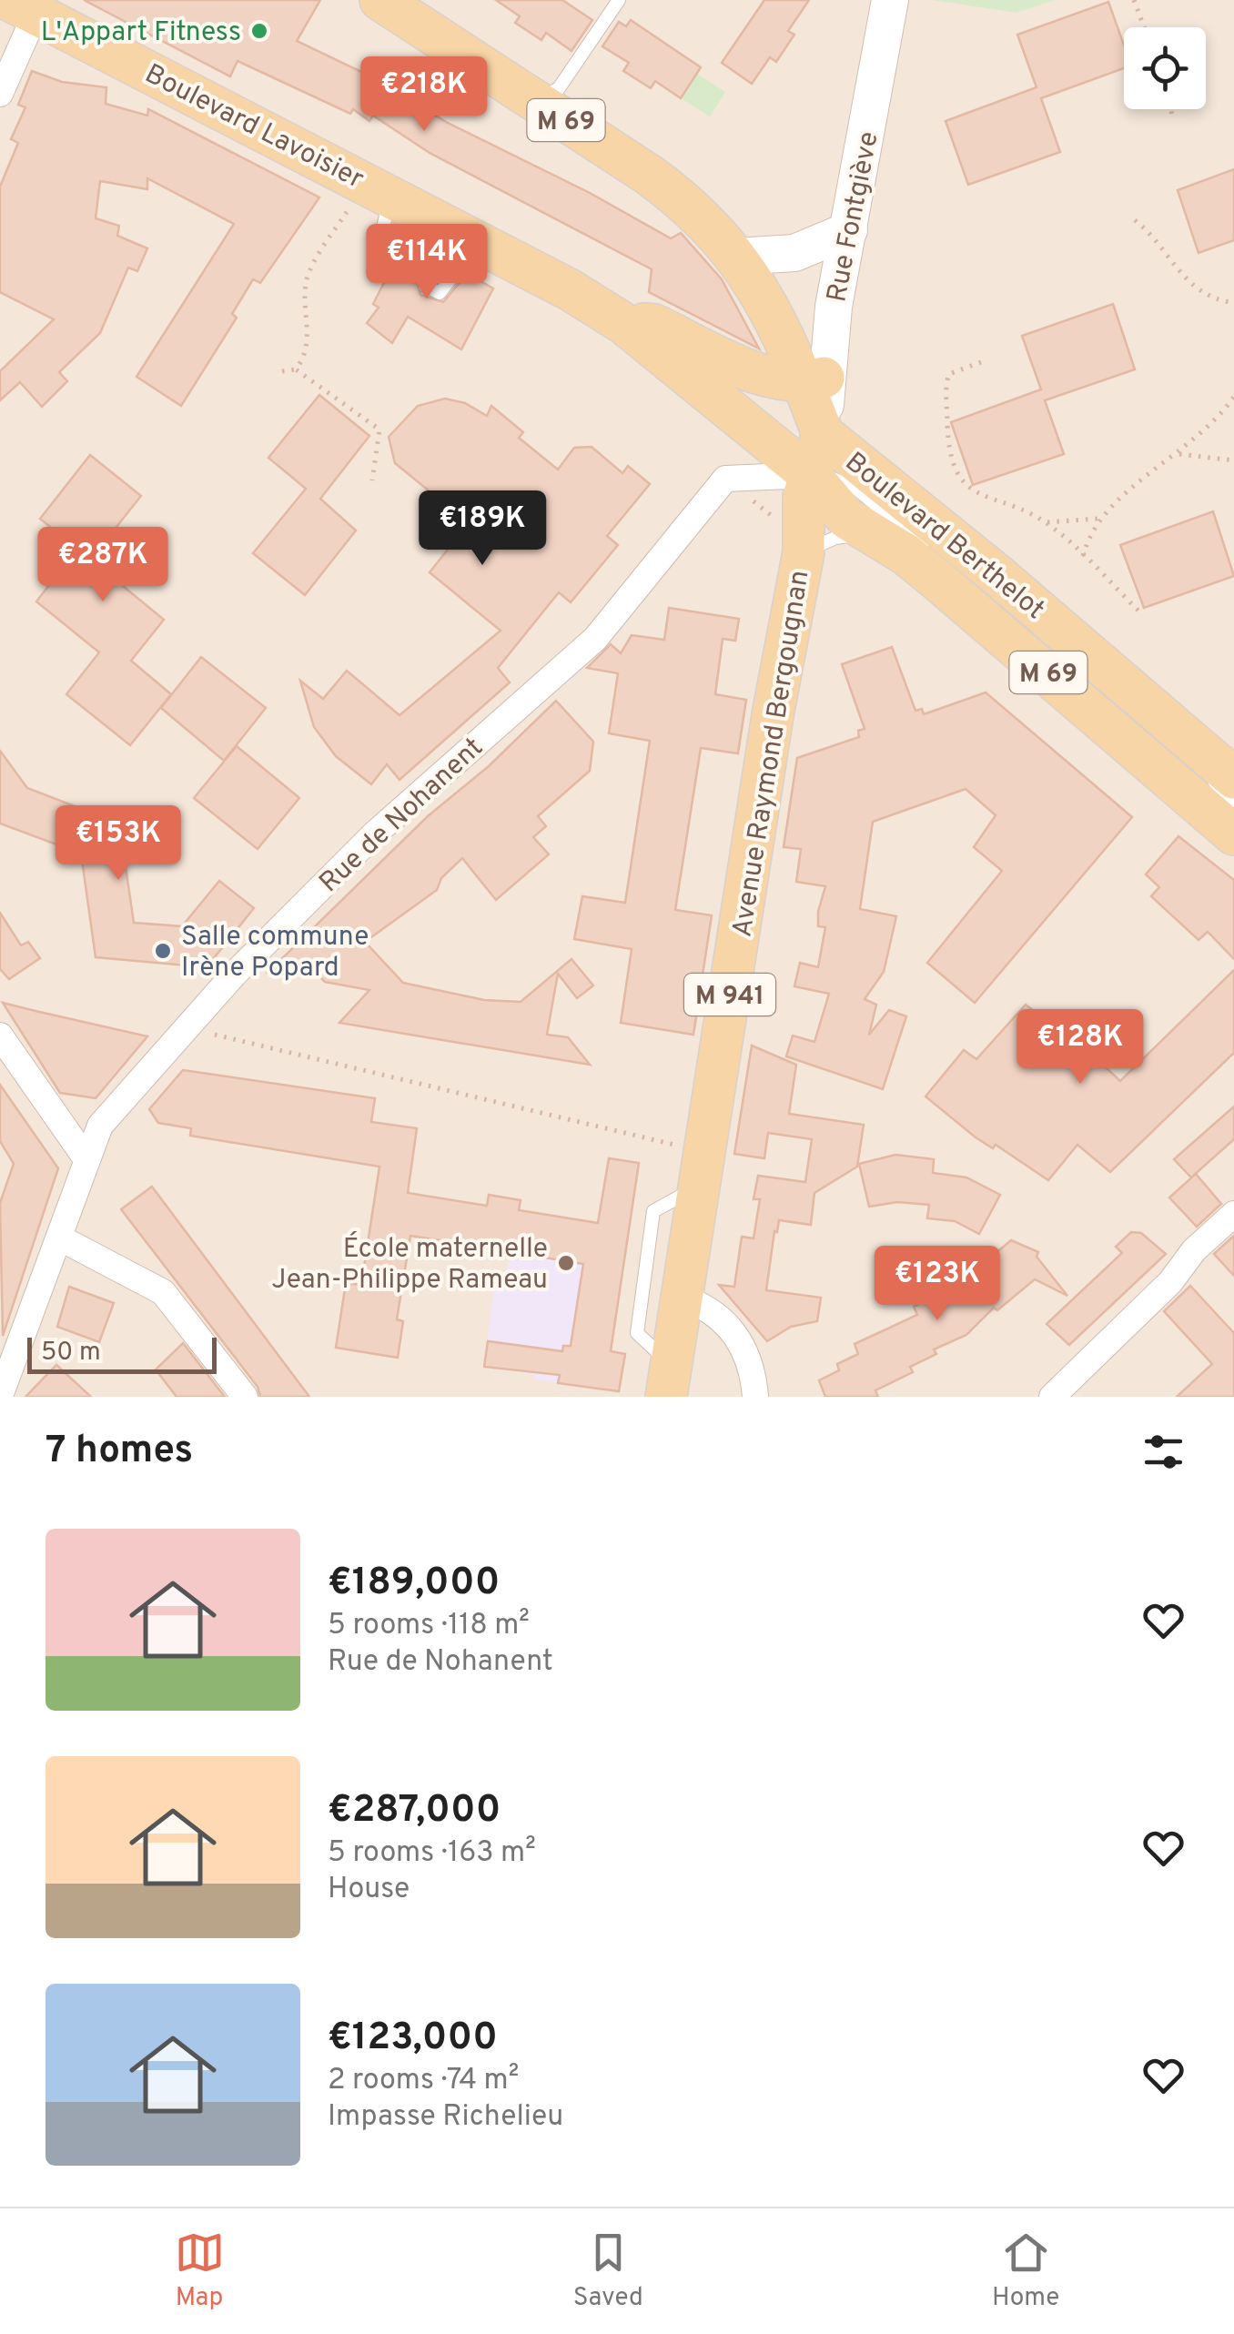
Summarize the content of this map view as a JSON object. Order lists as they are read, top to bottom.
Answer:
{
  "streets": {
    "main road": [
      "M 69",
      "Boulevard Lavoisier",
      "Rue Fontgiève",
      "Boulevard Berthelot",
      "Avenue Raymond Bergougnan",
      "M 941"
    ],
    "street": ["Rue de Nohanent"]
  },
  "crossings": [
    ["M 69", "Boulevard Lavoisier"],
    ["M 69", "Rue Fontgiève"],
    ["M 69", "Boulevard Berthelot"],
    ["M 69", "Avenue Raymond Bergougnan"],
    ["Boulevard Lavoisier", "Boulevard Berthelot"],
    ["Boulevard Lavoisier", "Avenue Raymond Bergougnan"],
    ["Boulevard Berthelot", "Avenue Raymond Bergougnan"]
  ],
  "places": ["L'Appart Fitness", "Salle commune Irène Popard", "École maternelle Jean-Philippe Rameau"],
  "scale_bar": "50 m",
  "page": {
    "price": [
      "€218K",
      "€114K",
      "€189K",
      "€287K",
      "€153K",
      "€128K",
      "€123K"
    ],
    "scale": "50 m",
    "heading": "7 homes",
    "list": [
      {
        "name": "€189,000",
        "note": "5 rooms · 118 m² · Rue de Nohanent"
      },
      {
        "name": "€287,000",
        "note": "5 rooms · 163 m² · House"
      },
      {
        "name": "€123,000",
        "note": "2 rooms · 74 m² · Impasse Richelieu"
      }
    ],
    "tabs": ["Map", "Saved", "Home"]
  }
}
